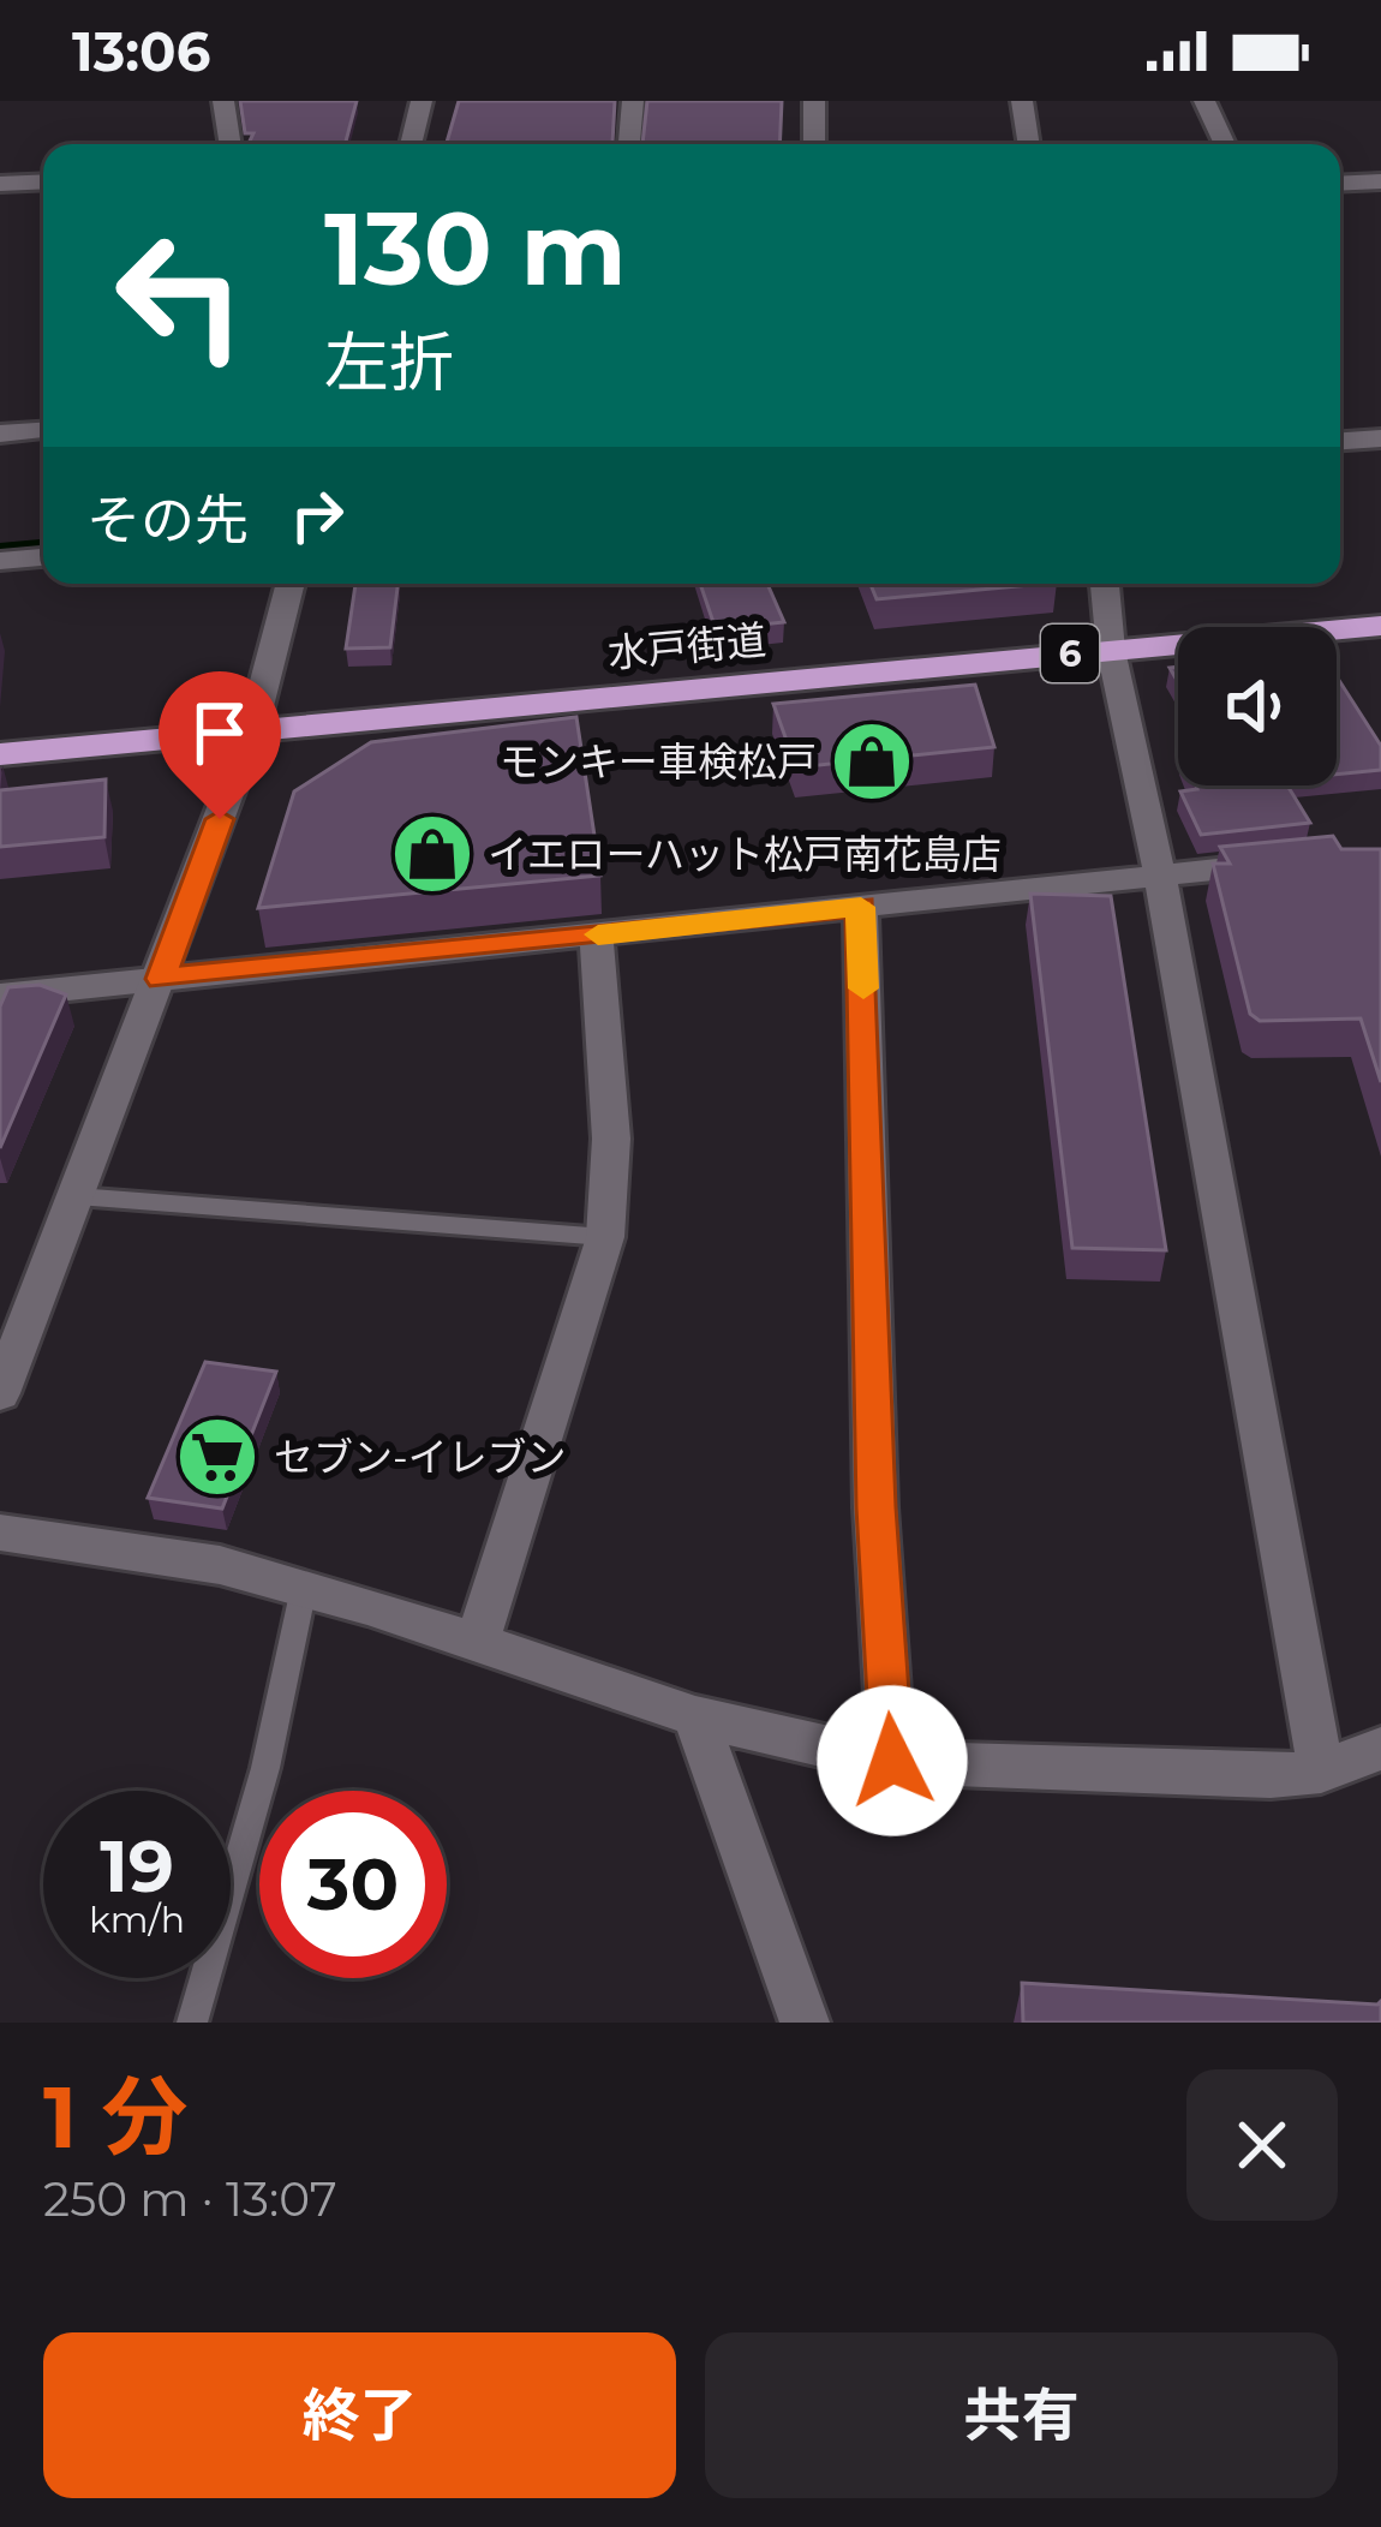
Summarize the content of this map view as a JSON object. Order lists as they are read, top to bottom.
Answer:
{
  "streets": {
    "highway": ["水戸街道", "6"]
  },
  "places": {
    "shop": ["モンキー車検松戸", "イエローハット松戸南花島店"],
    "supermarket": ["セブン-イレブン"]
  },
  "page": {
    "status": "13:06",
    "turn": ["130 m", "左折"],
    "then": "その先",
    "speed": "19 km/h",
    "limit": "30",
    "heading": ["1 分", "250 m · 13:07"],
    "buttons": ["終了", "共有"]
  }
}
